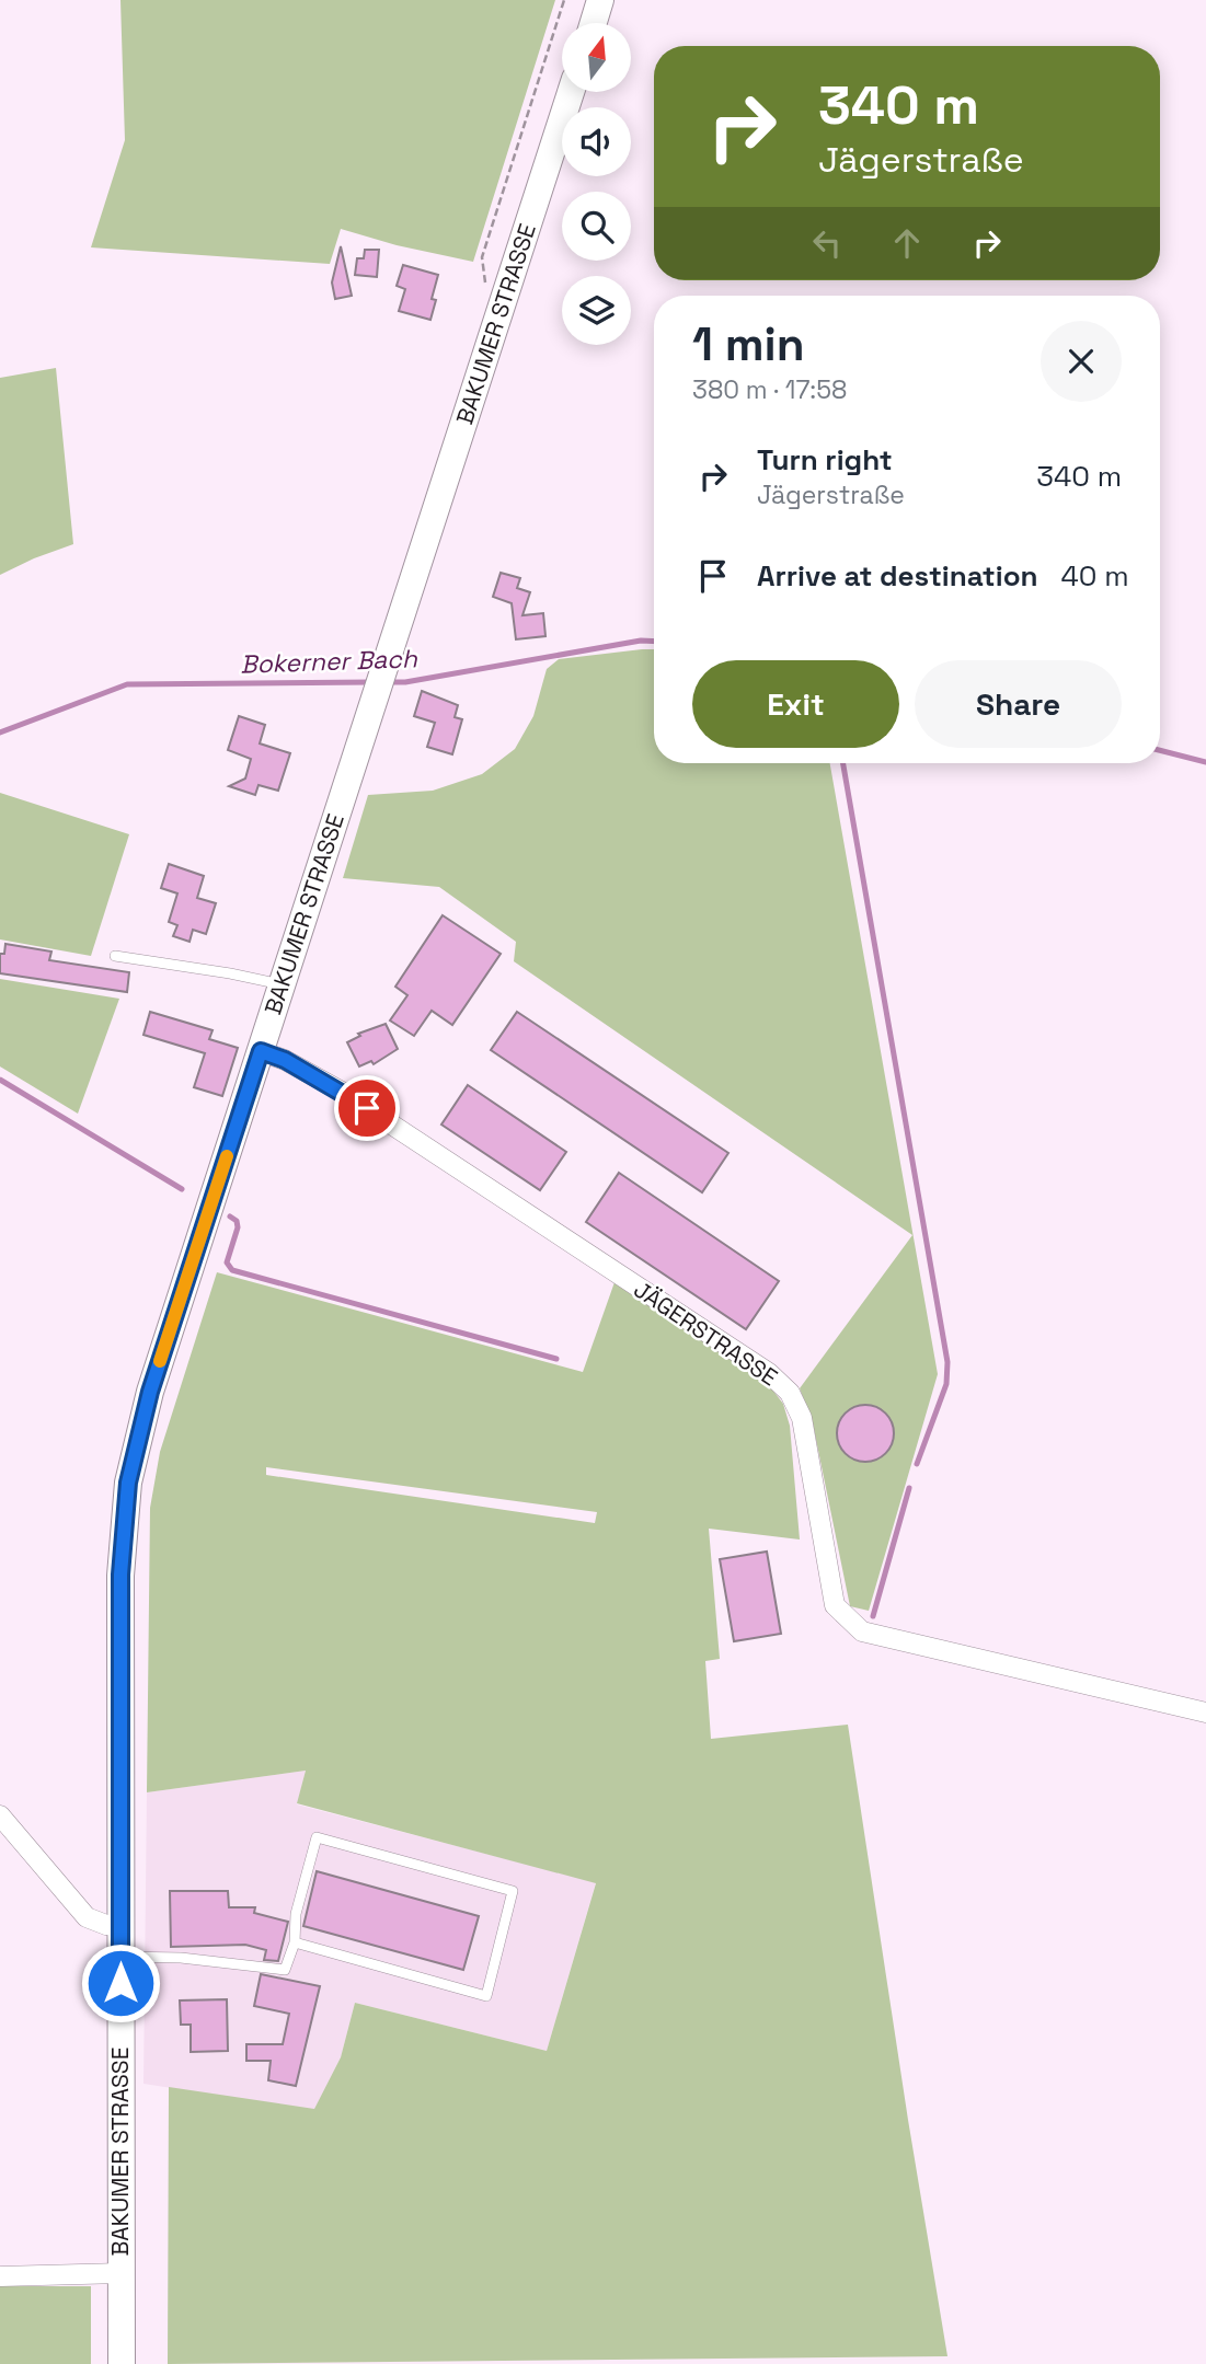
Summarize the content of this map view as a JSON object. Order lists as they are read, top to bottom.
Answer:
{
  "streets": {
    "main road": ["BAKUMER STRASSE"],
    "street": ["JÄGERSTRASSE"]
  },
  "crossings": [
    ["BAKUMER STRASSE", "JÄGERSTRASSE"]
  ],
  "water": ["Bokerner Bach"],
  "north": "top",
  "page": {
    "turn": ["340 m", "Jägerstraße"],
    "heading": ["1 min", "380 m · 17:58"],
    "list": [
      {
        "name": "Turn right",
        "note": "Jägerstraße",
        "value": "340 m"
      },
      {
        "name": "Arrive at destination",
        "value": "40 m"
      }
    ],
    "buttons": ["Exit", "Share"]
  }
}
